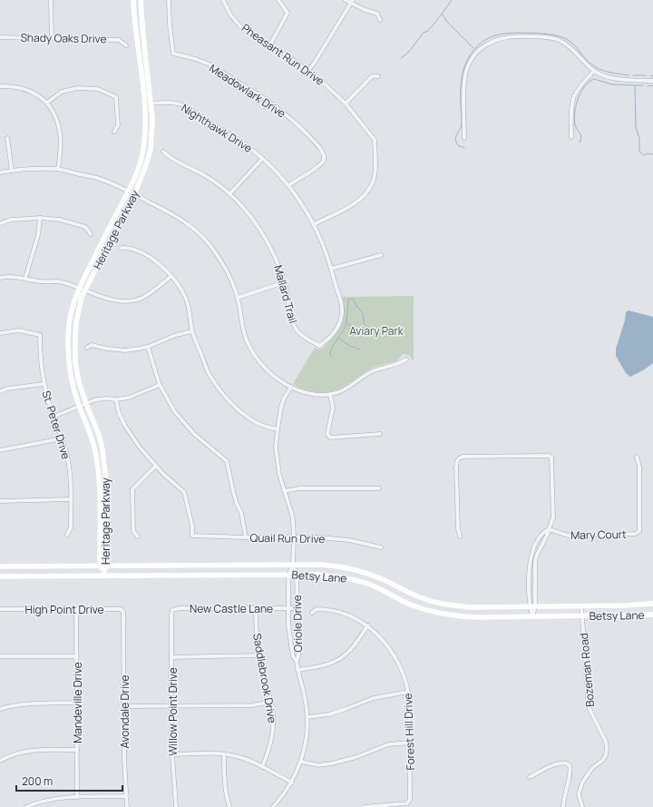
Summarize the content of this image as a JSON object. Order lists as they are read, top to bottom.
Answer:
{
  "streets": {
    "main road": ["Heritage Parkway", "Betsy Lane"],
    "street": [
      "Shady Oaks Drive",
      "Pheasant Run Drive",
      "Meadowlark Drive",
      "Nighthawk Drive",
      "Mallard Trail",
      "St. Peter Drive",
      "Mary Court",
      "Quail Run Drive",
      "New Castle Lane",
      "High Point Drive",
      "Oriole Drive",
      "Bozeman Road",
      "Saddlebrook Drive",
      "Mandeville Drive",
      "Avondale Drive",
      "Willow Point Drive",
      "Forest Hill Drive"
    ]
  },
  "crossings": [
    ["Pheasant Run Drive", "Nighthawk Drive"],
    ["Meadowlark Drive", "Nighthawk Drive"],
    ["Nighthawk Drive", "Heritage Parkway"],
    ["Nighthawk Drive", "Mallard Trail"],
    ["Heritage Parkway", "Betsy Lane"],
    ["Quail Run Drive", "Oriole Drive"],
    ["Betsy Lane", "Oriole Drive"],
    ["Betsy Lane", "Bozeman Road"],
    ["New Castle Lane", "Oriole Drive"],
    ["New Castle Lane", "Saddlebrook Drive"],
    ["New Castle Lane", "Willow Point Drive"],
    ["High Point Drive", "Mandeville Drive"],
    ["High Point Drive", "Avondale Drive"]
  ],
  "parks": ["Aviary Park"],
  "scale_bar": "200 m"
}
